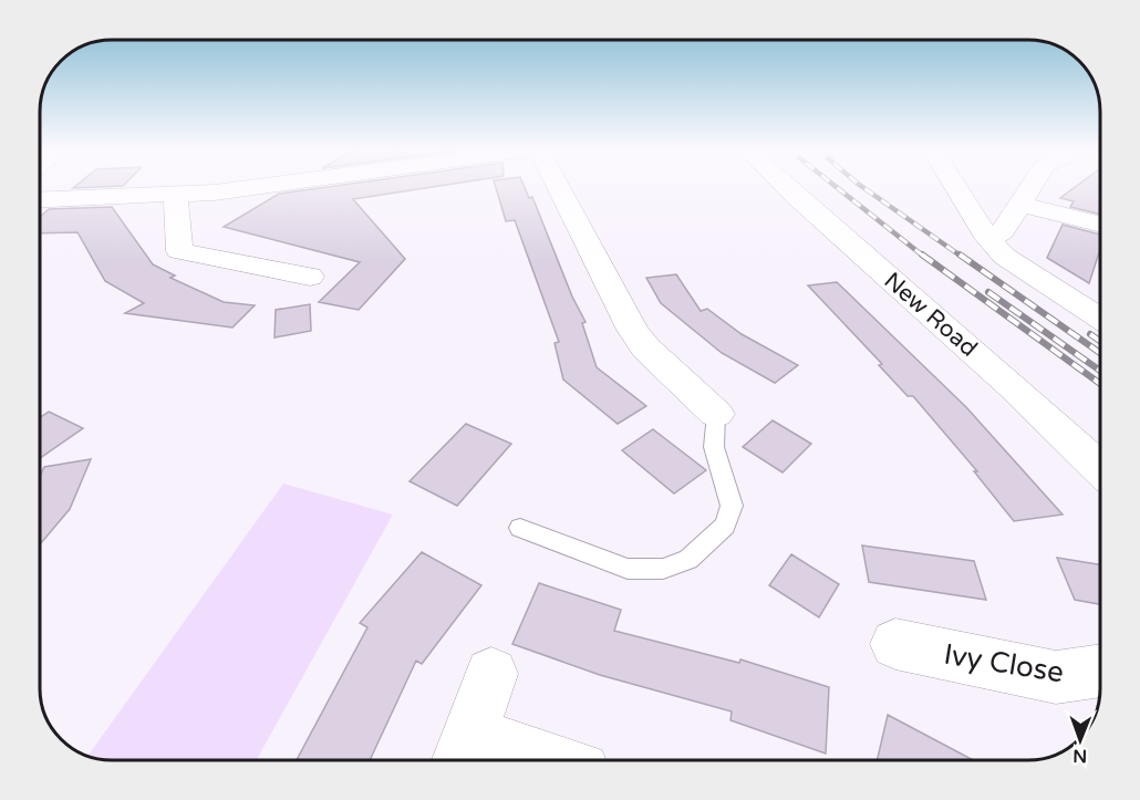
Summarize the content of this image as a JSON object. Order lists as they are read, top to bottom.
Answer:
{
  "streets": {
    "street": ["New Road", "Ivy Close"]
  },
  "north": "bottom"
}
